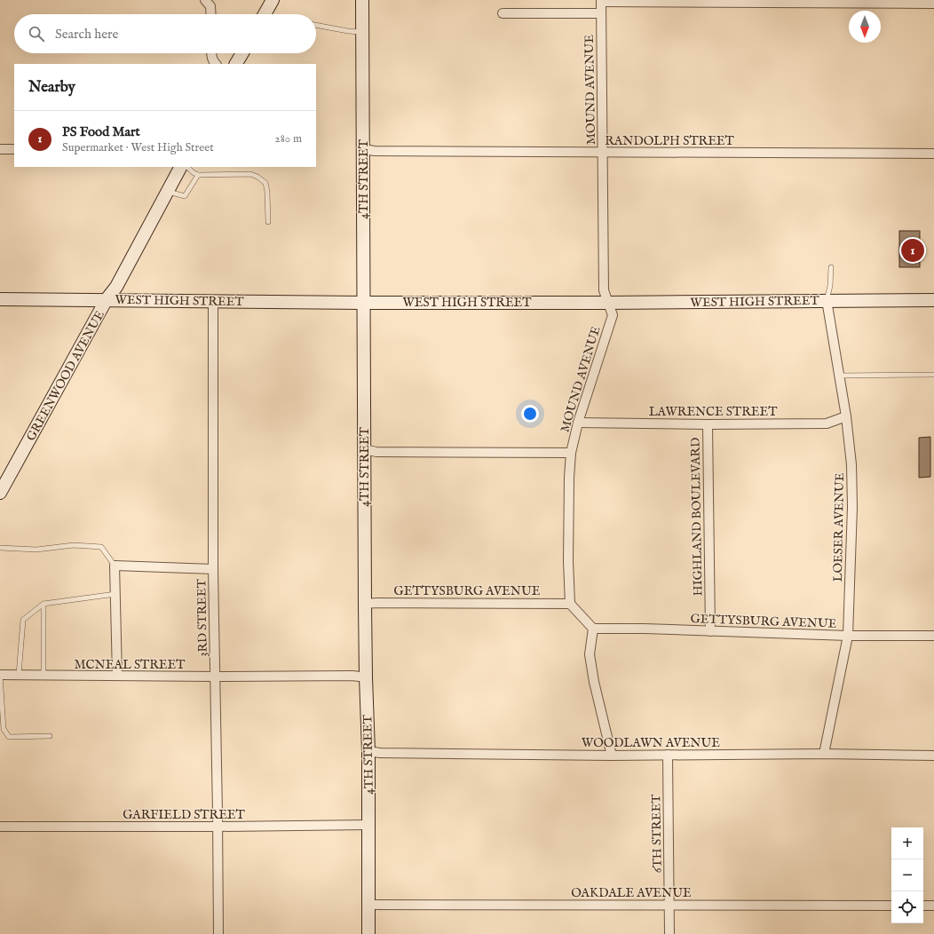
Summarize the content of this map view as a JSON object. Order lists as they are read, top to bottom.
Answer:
{
  "streets": {
    "street": [
      "MOUND AVENUE",
      "RANDOLPH STREET",
      "4TH STREET",
      "WEST HIGH STREET",
      "GREENWOOD AVENUE",
      "LAWRENCE STREET",
      "HIGHLAND BOULEVARD",
      "LOESER AVENUE",
      "GETTYSBURG AVENUE",
      "3RD STREET",
      "MCNEAL STREET",
      "WOODLAWN AVENUE",
      "GARFIELD STREET",
      "6TH STREET",
      "OAKDALE AVENUE"
    ]
  },
  "crossings": [
    ["MOUND AVENUE", "RANDOLPH STREET"],
    ["MOUND AVENUE", "WEST HIGH STREET"],
    ["MOUND AVENUE", "LAWRENCE STREET"],
    ["MOUND AVENUE", "GETTYSBURG AVENUE"],
    ["RANDOLPH STREET", "4TH STREET"],
    ["4TH STREET", "WEST HIGH STREET"],
    ["4TH STREET", "GETTYSBURG AVENUE"],
    ["4TH STREET", "MCNEAL STREET"],
    ["4TH STREET", "WOODLAWN AVENUE"],
    ["4TH STREET", "GARFIELD STREET"],
    ["4TH STREET", "OAKDALE AVENUE"],
    ["WEST HIGH STREET", "GREENWOOD AVENUE"],
    ["WEST HIGH STREET", "LOESER AVENUE"],
    ["WEST HIGH STREET", "3RD STREET"],
    ["LAWRENCE STREET", "HIGHLAND BOULEVARD"],
    ["LAWRENCE STREET", "LOESER AVENUE"],
    ["HIGHLAND BOULEVARD", "GETTYSBURG AVENUE"],
    ["LOESER AVENUE", "GETTYSBURG AVENUE"],
    ["LOESER AVENUE", "WOODLAWN AVENUE"],
    ["3RD STREET", "MCNEAL STREET"],
    ["3RD STREET", "GARFIELD STREET"],
    ["WOODLAWN AVENUE", "6TH STREET"],
    ["6TH STREET", "OAKDALE AVENUE"]
  ],
  "north": "bottom",
  "page": {
    "search": "Search here",
    "heading": "Nearby",
    "list": [
      {
        "mark": "1",
        "name": "PS Food Mart",
        "note": "Supermarket · West High Street",
        "value": "280 m"
      }
    ],
    "pins": "1",
    "map_buttons": ["+", "−"]
  }
}
